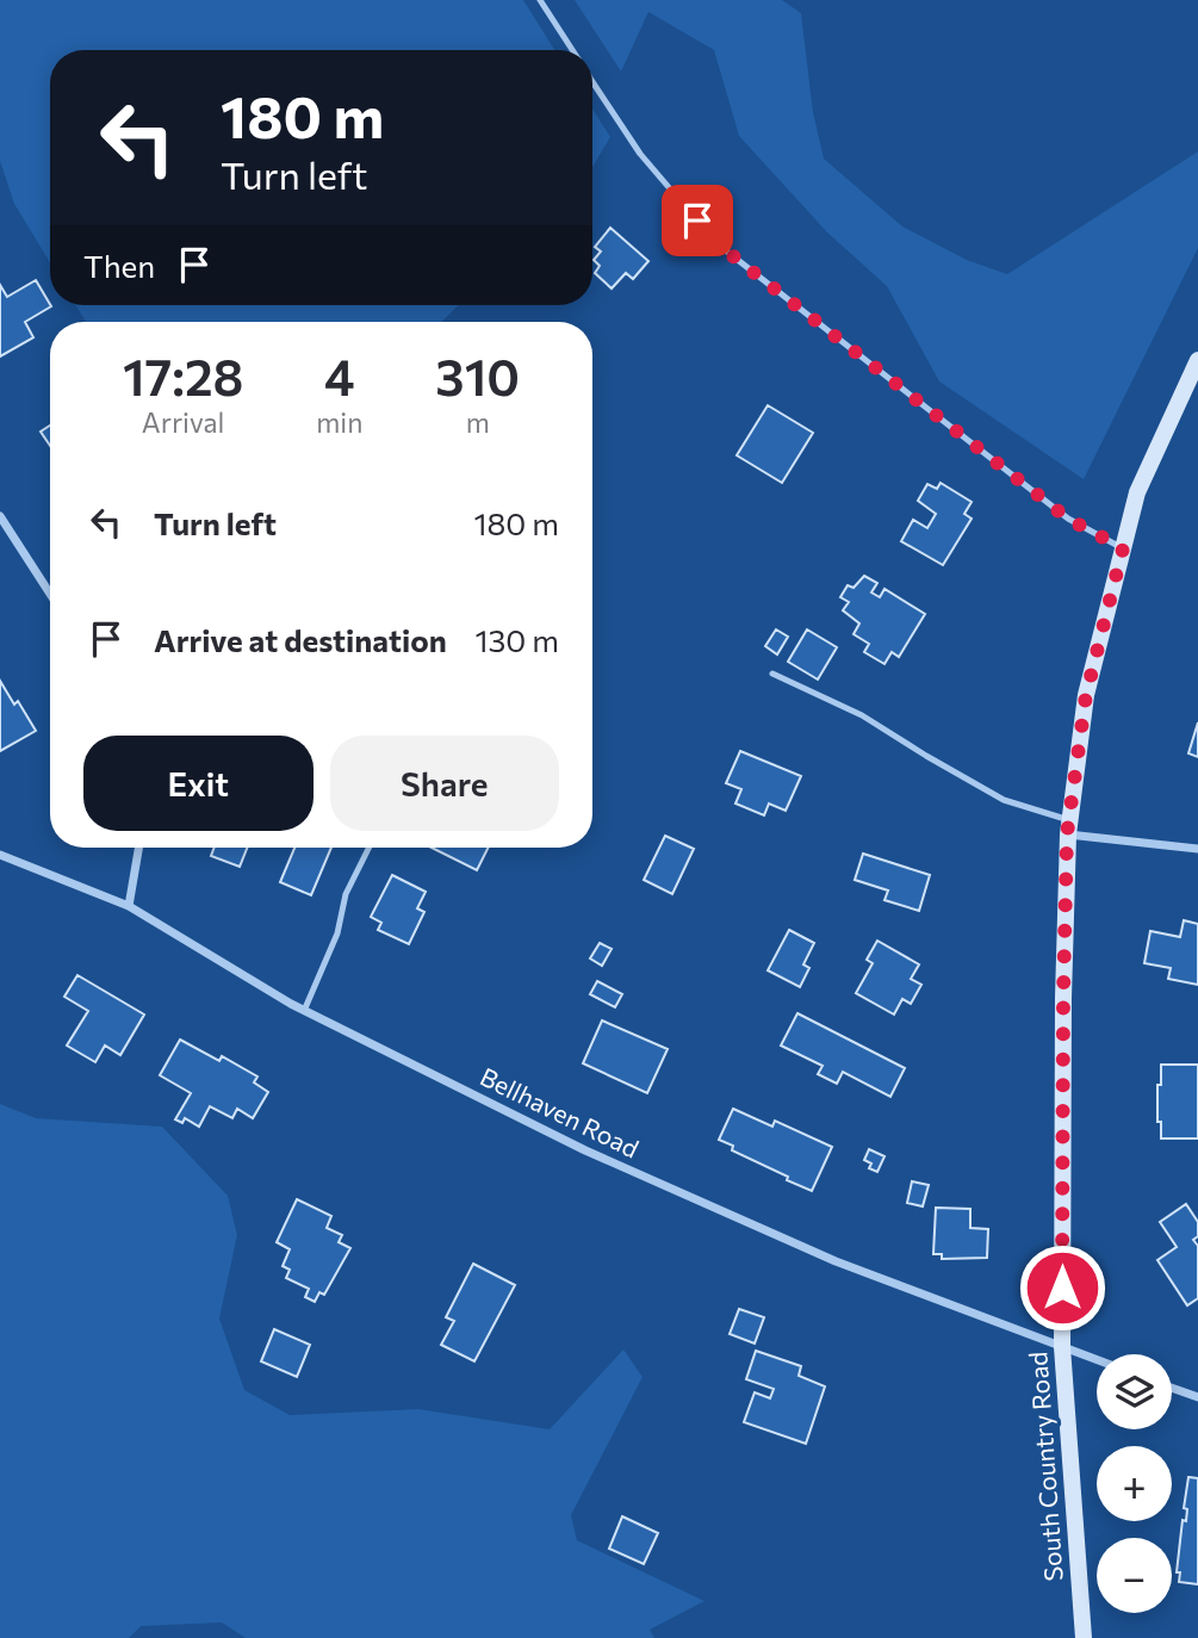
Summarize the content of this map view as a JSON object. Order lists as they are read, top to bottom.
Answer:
{
  "streets": {
    "main road": ["South Country Road"],
    "street": ["Bellhaven Road"]
  },
  "crossings": [
    ["Bellhaven Road", "South Country Road"]
  ],
  "page": {
    "turn": ["180 m", "Turn left"],
    "then": "Then",
    "eta": [
      "17:28",
      "Arrival",
      "4",
      "min",
      "310",
      "m"
    ],
    "list": [
      {
        "name": "Turn left",
        "value": "180 m"
      },
      {
        "name": "Arrive at destination",
        "value": "130 m"
      }
    ],
    "buttons": ["Exit", "Share"],
    "map_buttons": ["+", "−"]
  }
}
